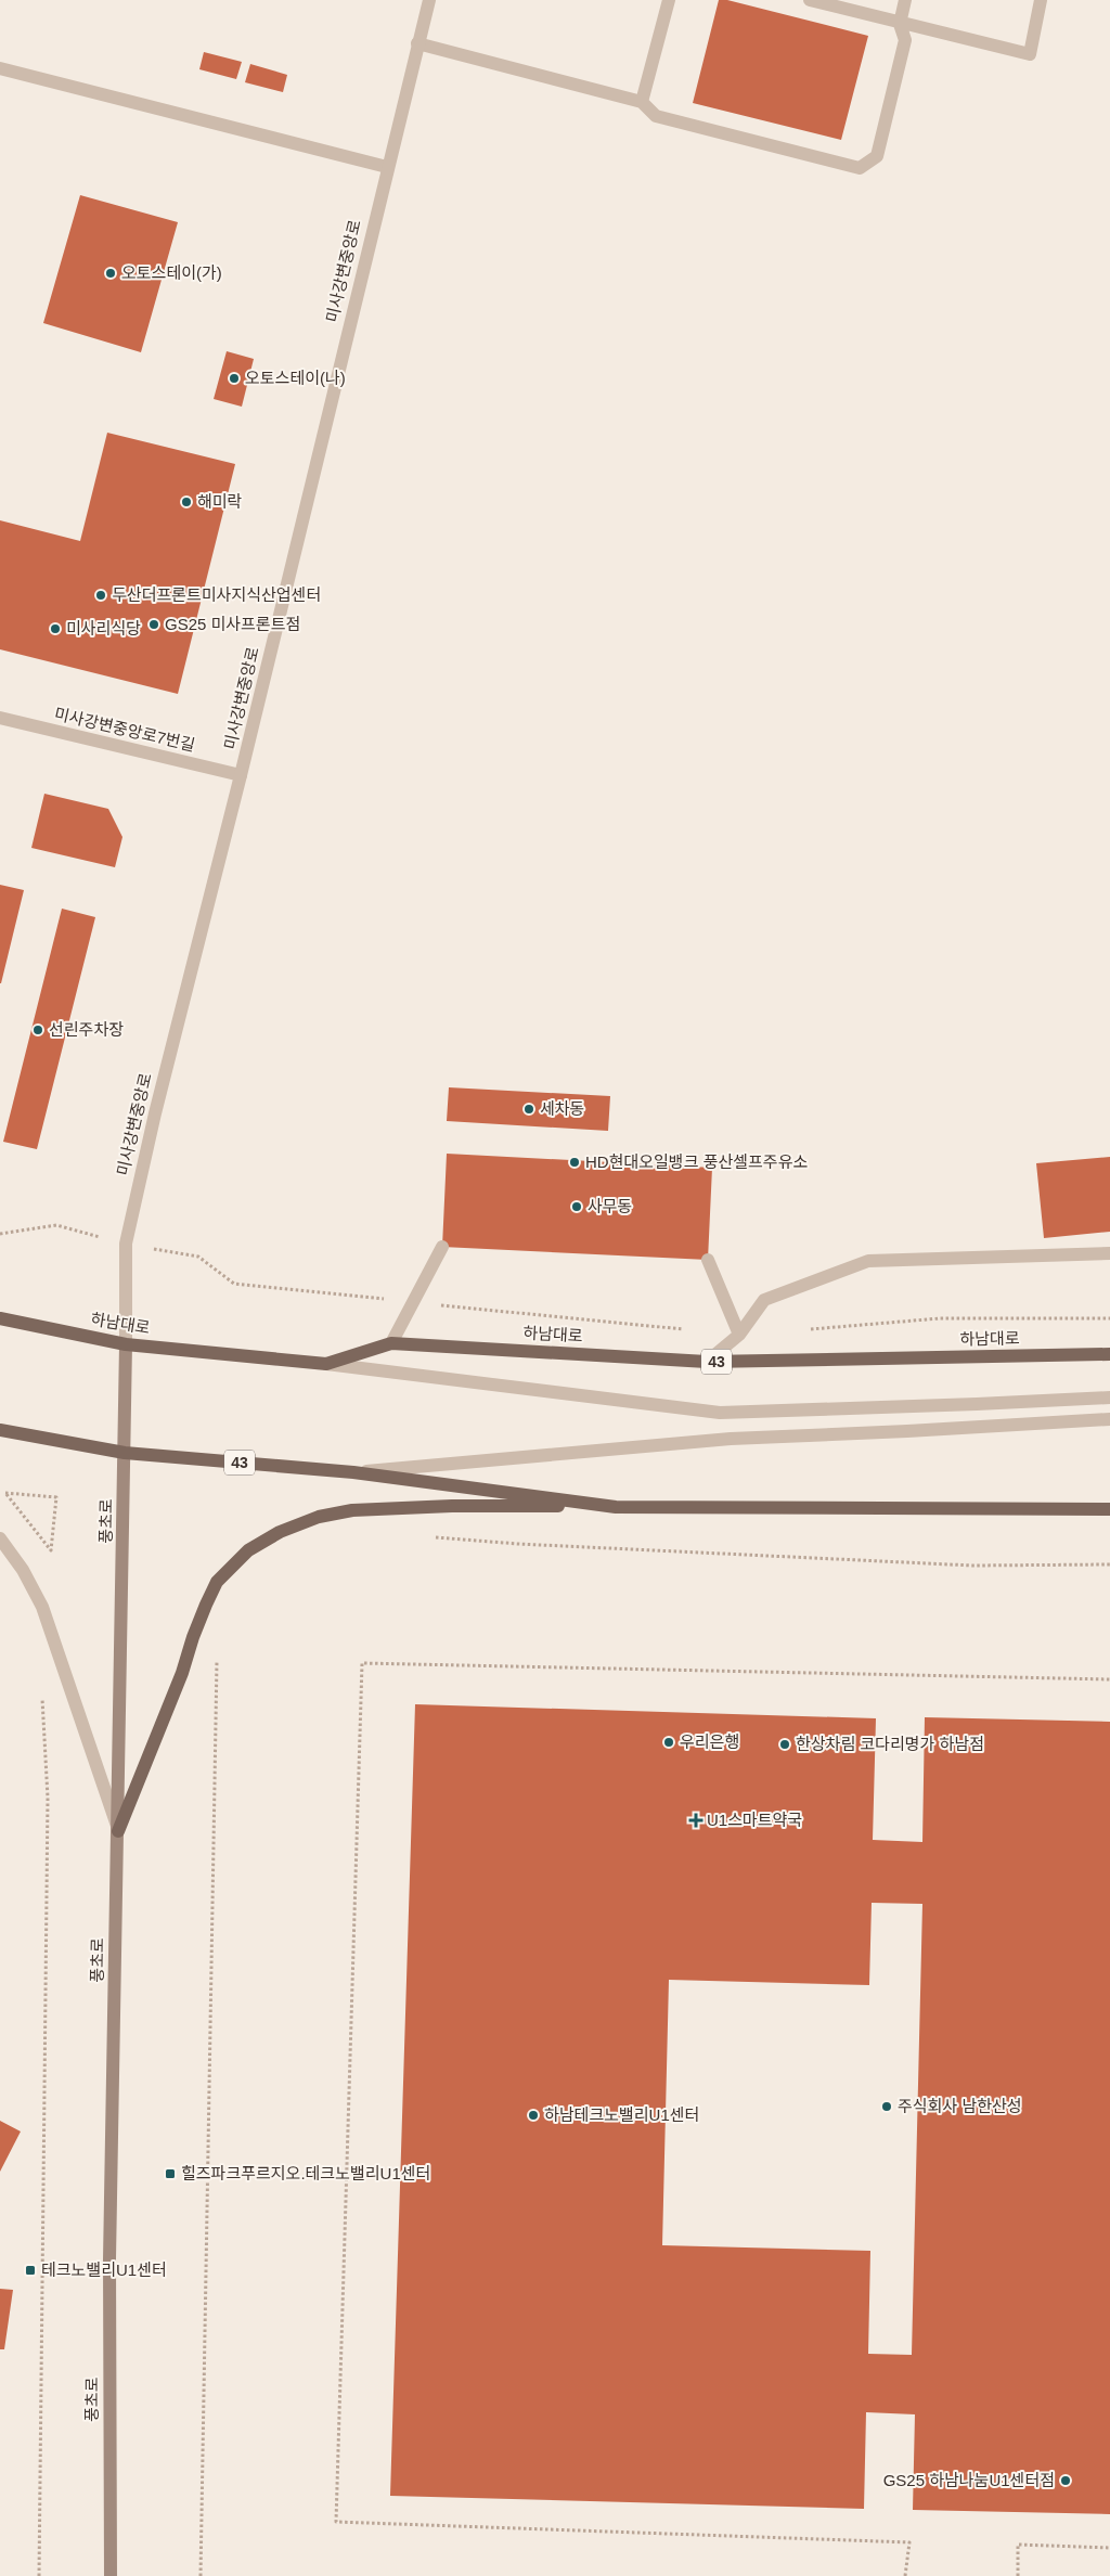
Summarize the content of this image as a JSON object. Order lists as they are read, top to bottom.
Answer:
{
  "streets": {
    "main road": ["하남대로", "43", "풍초로"],
    "street": ["미사강변중앙로", "미사강변중앙로7번길"]
  },
  "crossings": [
    ["미사강변중앙로", "미사강변중앙로7번길"],
    ["미사강변중앙로", "하남대로"],
    ["미사강변중앙로", "풍초로"],
    ["하남대로", "풍초로"],
    ["43", "풍초로"]
  ],
  "places": {
    "other": [
      "오토스테이(가)",
      "오토스테이(나)",
      "해미락",
      "두산더프론트미사지식산업센터",
      "GS25 미사프론트점",
      "미사리식당",
      "선린주차장",
      "세차동",
      "HD현대오일뱅크 풍산셀프주유소",
      "사무동",
      "우리은행",
      "한상차림 코다리명가 하남점",
      "주식회사 남한산성",
      "하남테크노밸리U1센터",
      "GS25 하남나눔U1센터점"
    ],
    "health": ["U1스마트약국"],
    "transit": ["힐즈파크푸르지오.테크노밸리U1센터", "테크노밸리U1센터"]
  }
}
